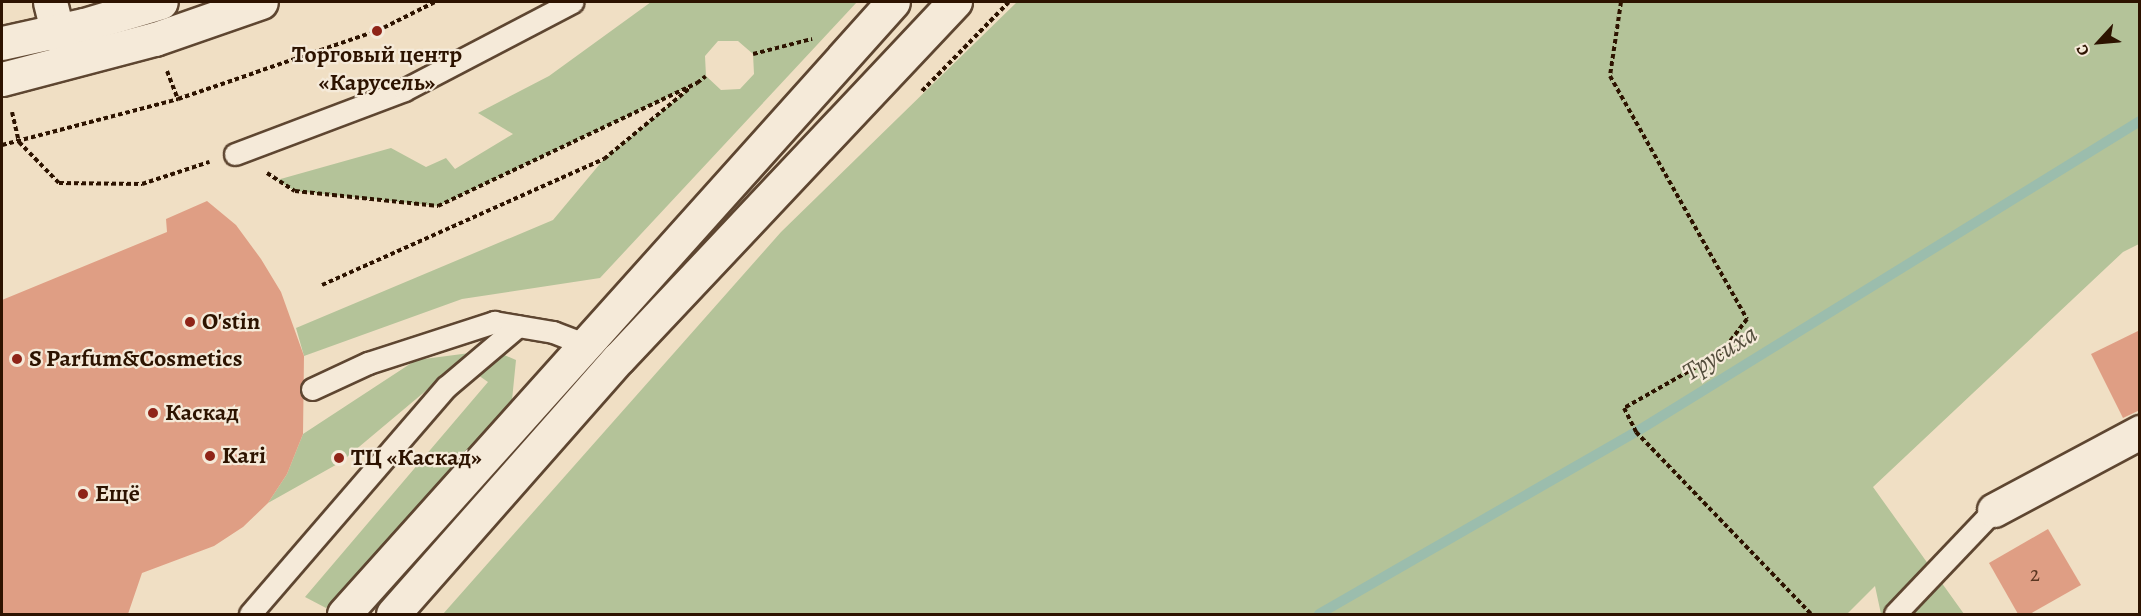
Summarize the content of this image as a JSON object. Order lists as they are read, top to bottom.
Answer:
{
  "water": ["Трусиха"],
  "places": [
    "Торговый центр «Карусель»",
    "O'stin",
    "S Parfum&Cosmetics",
    "Каскад",
    "Kari",
    "ТЦ «Каскад»",
    "Ещё"
  ],
  "house_numbers": ["2"],
  "north": "bottom left"
}
